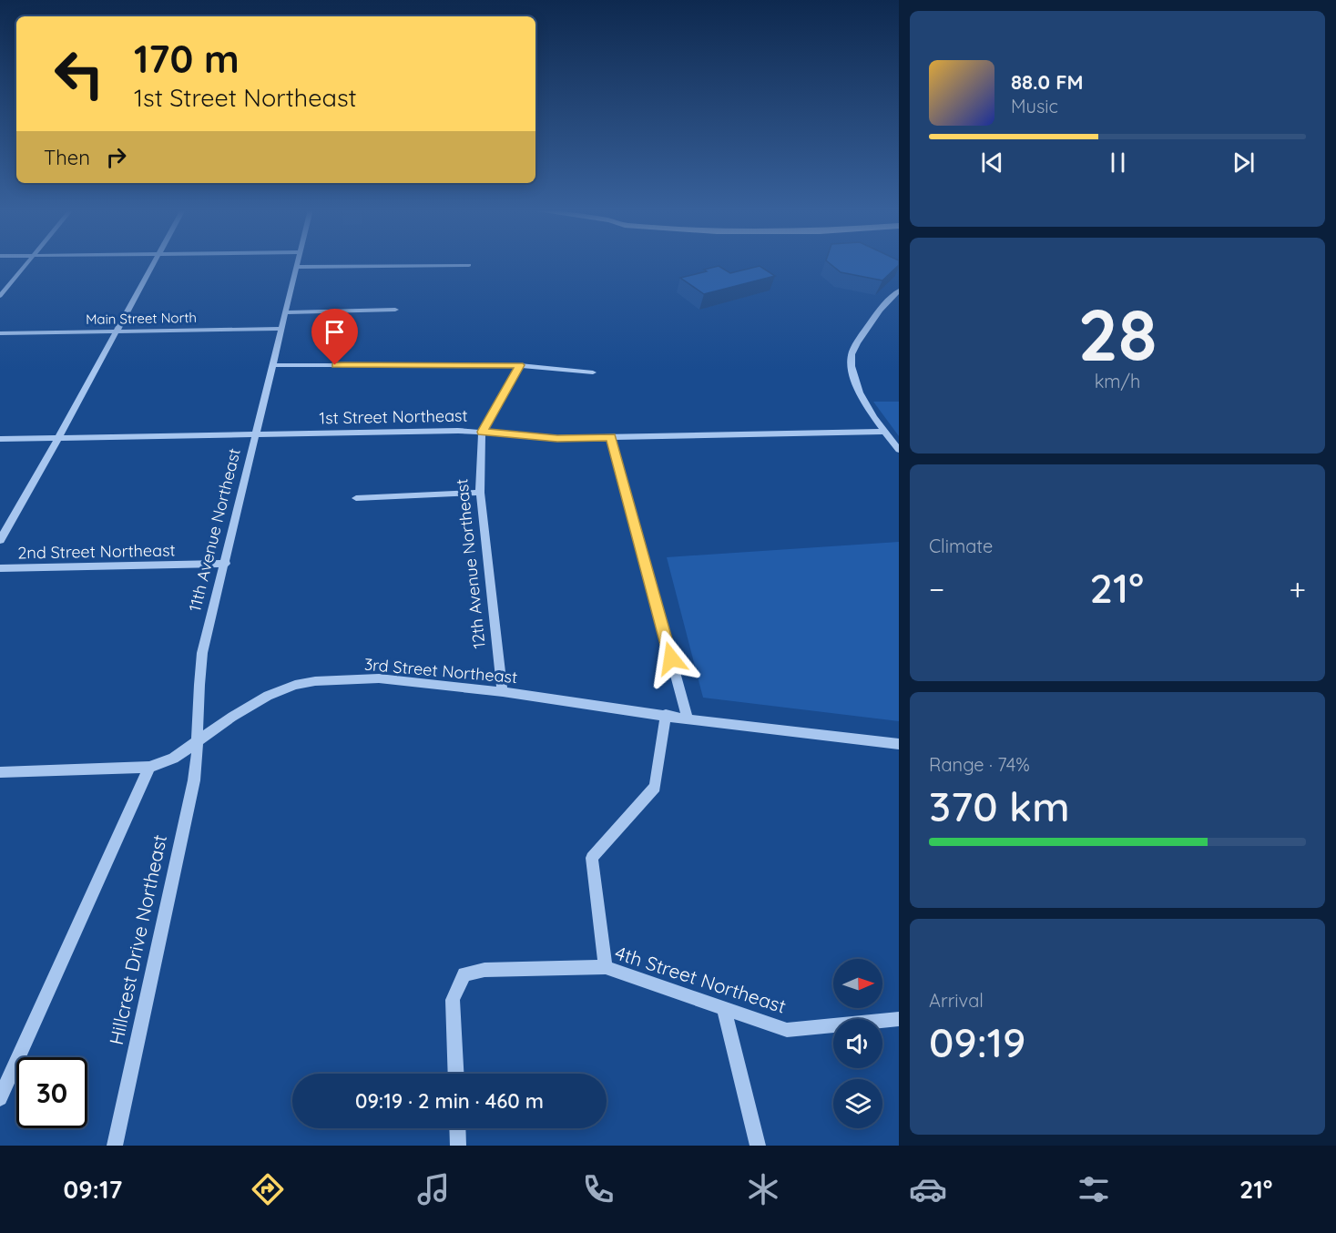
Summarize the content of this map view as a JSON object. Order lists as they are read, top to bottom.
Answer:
{
  "streets": {
    "street": [
      "Main Street North",
      "1st Street Northeast",
      "11th Avenue Northeast",
      "2nd Street Northeast",
      "12th Avenue Northeast",
      "3rd Street Northeast",
      "Hillcrest Drive Northeast",
      "4th Street Northeast"
    ]
  },
  "crossings": [
    ["Main Street North", "11th Avenue Northeast"],
    ["1st Street Northeast", "11th Avenue Northeast"],
    ["1st Street Northeast", "12th Avenue Northeast"],
    ["11th Avenue Northeast", "2nd Street Northeast"],
    ["11th Avenue Northeast", "3rd Street Northeast"],
    ["11th Avenue Northeast", "Hillcrest Drive Northeast"],
    ["12th Avenue Northeast", "3rd Street Northeast"],
    ["3rd Street Northeast", "Hillcrest Drive Northeast"]
  ],
  "north": "right",
  "page": {
    "turn": ["170 m", "1st Street Northeast"],
    "song": ["88.0 FM", "Music"],
    "then": "Then",
    "tile": [
      ["28", "km/h"],
      "Climate",
      ["Range · 74%", "370 km"],
      ["Arrival", "09:19"]
    ],
    "heat": ["−", "21°", "+"],
    "limit": "30",
    "trip": "09:19 · 2 min · 460 m",
    "tabs": ["09:17", "21°"]
  }
}
